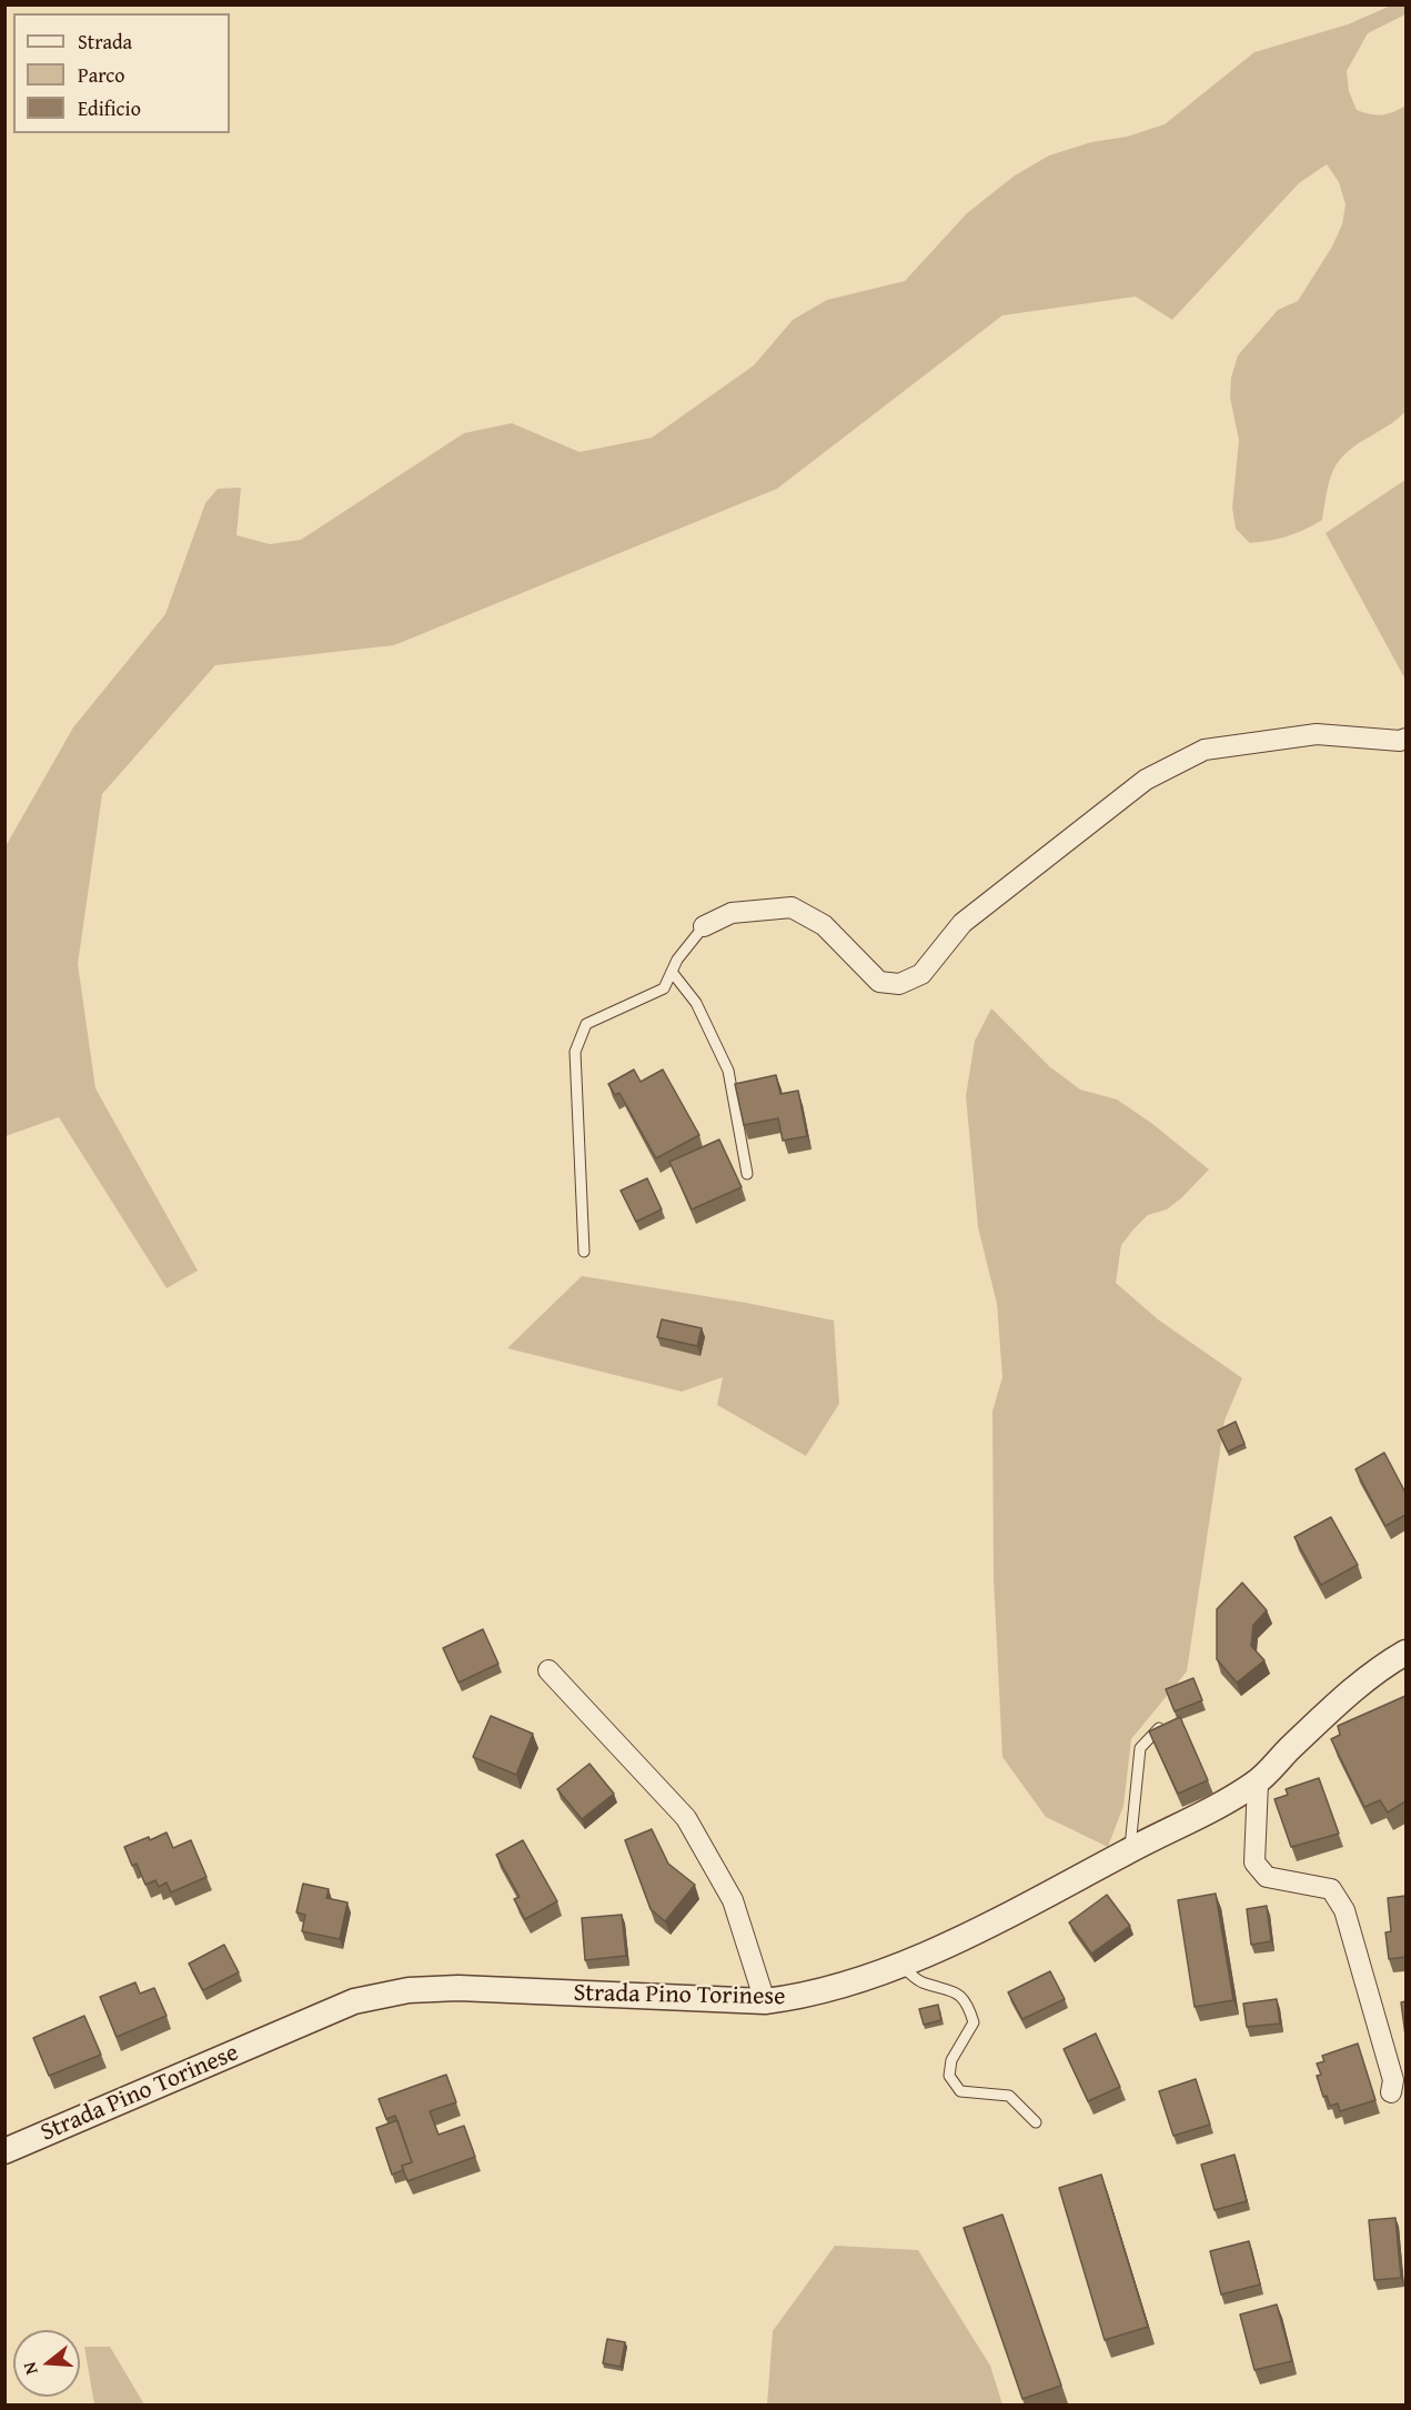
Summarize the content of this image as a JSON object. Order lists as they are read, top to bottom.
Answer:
{
  "streets": {
    "street": ["Strada Pino Torinese"]
  },
  "legend": ["Strada", "Parco", "Edificio"],
  "north": "left"
}
